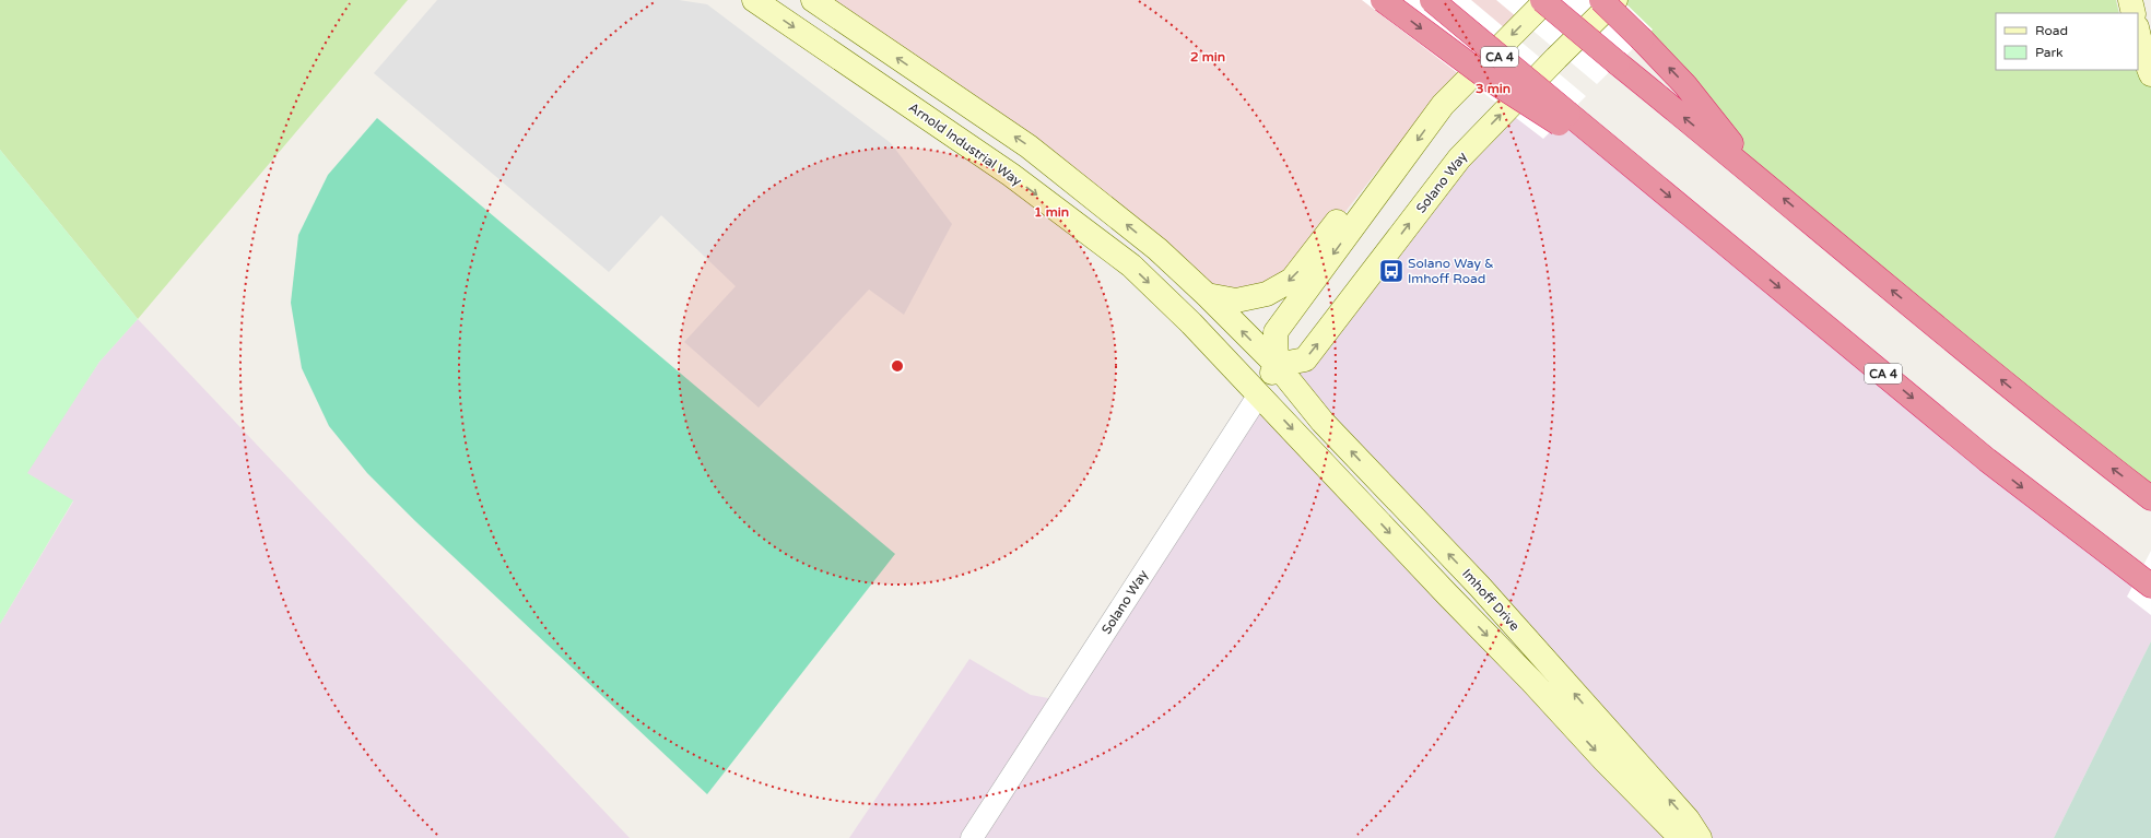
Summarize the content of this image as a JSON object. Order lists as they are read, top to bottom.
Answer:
{
  "streets": {
    "highway": ["CA 4"],
    "street": ["Arnold Industrial Way", "Solano Way", "Imhoff Drive"]
  },
  "crossings": [
    ["Arnold Industrial Way", "Solano Way"],
    ["Arnold Industrial Way", "Imhoff Drive"],
    ["Solano Way", "Imhoff Drive"]
  ],
  "places": {
    "bus stop": ["Solano Way & Imhoff Road"]
  },
  "legend": ["Road", "Park"],
  "rings": ["2 min", "3 min", "1 min"]
}
